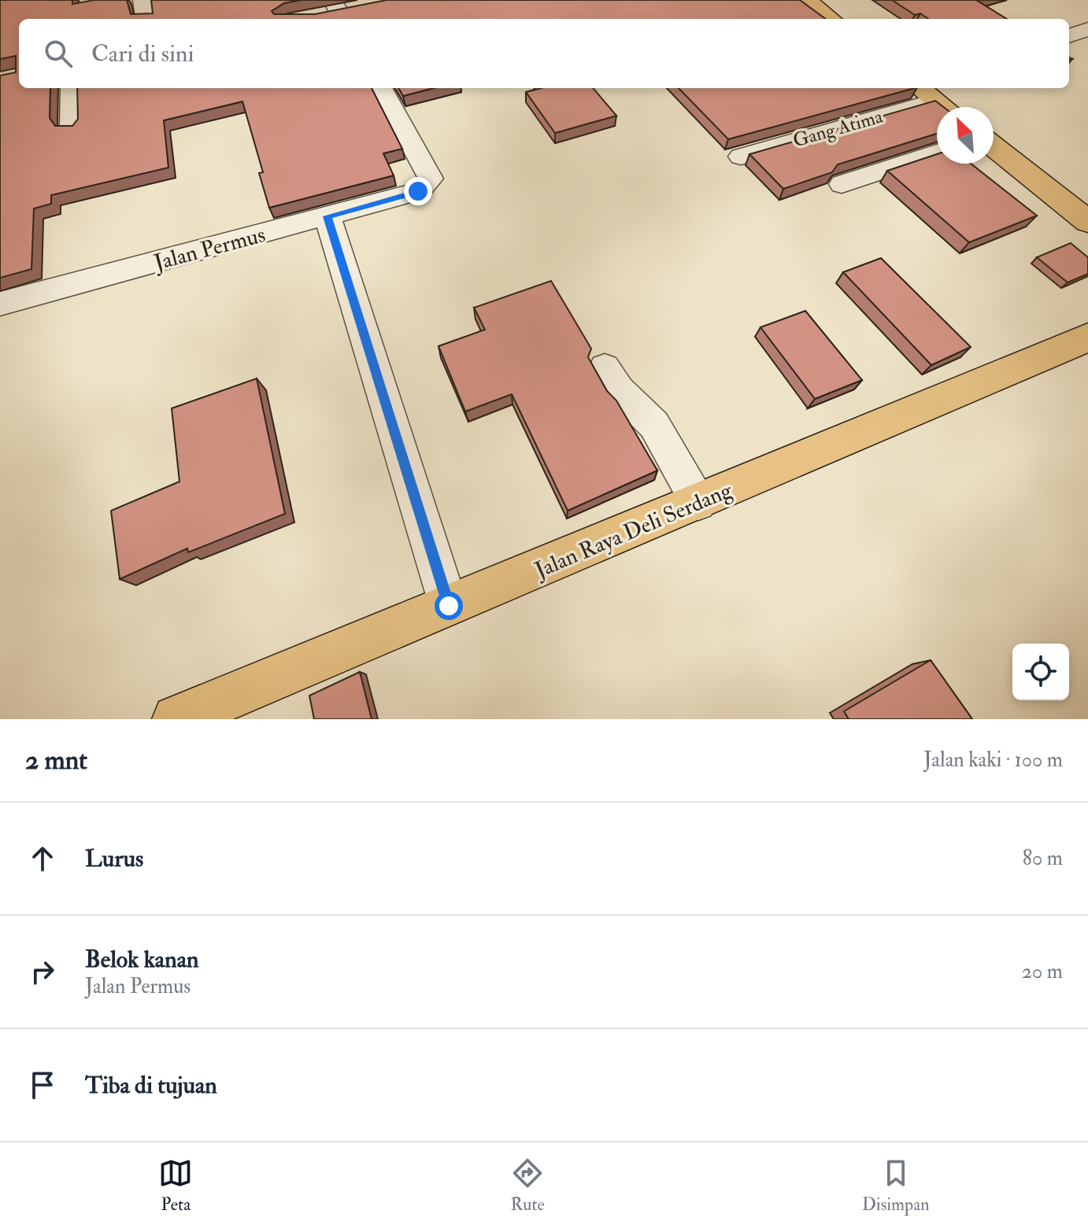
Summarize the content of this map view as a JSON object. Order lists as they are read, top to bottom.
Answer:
{
  "streets": {
    "main road": ["Jalan Raya Deli Serdang"],
    "street": ["Gang Atima", "Jalan Permus"]
  },
  "north": "top left",
  "page": {
    "search": "Cari di sini",
    "heading": ["2 mnt", "Jalan kaki · 100 m"],
    "list": [
      ["Lurus", "80 m"],
      ["Belok kanan", "Jalan Permus", "20 m"],
      "Tiba di tujuan"
    ],
    "nav": ["Peta", "Rute", "Disimpan"]
  }
}
